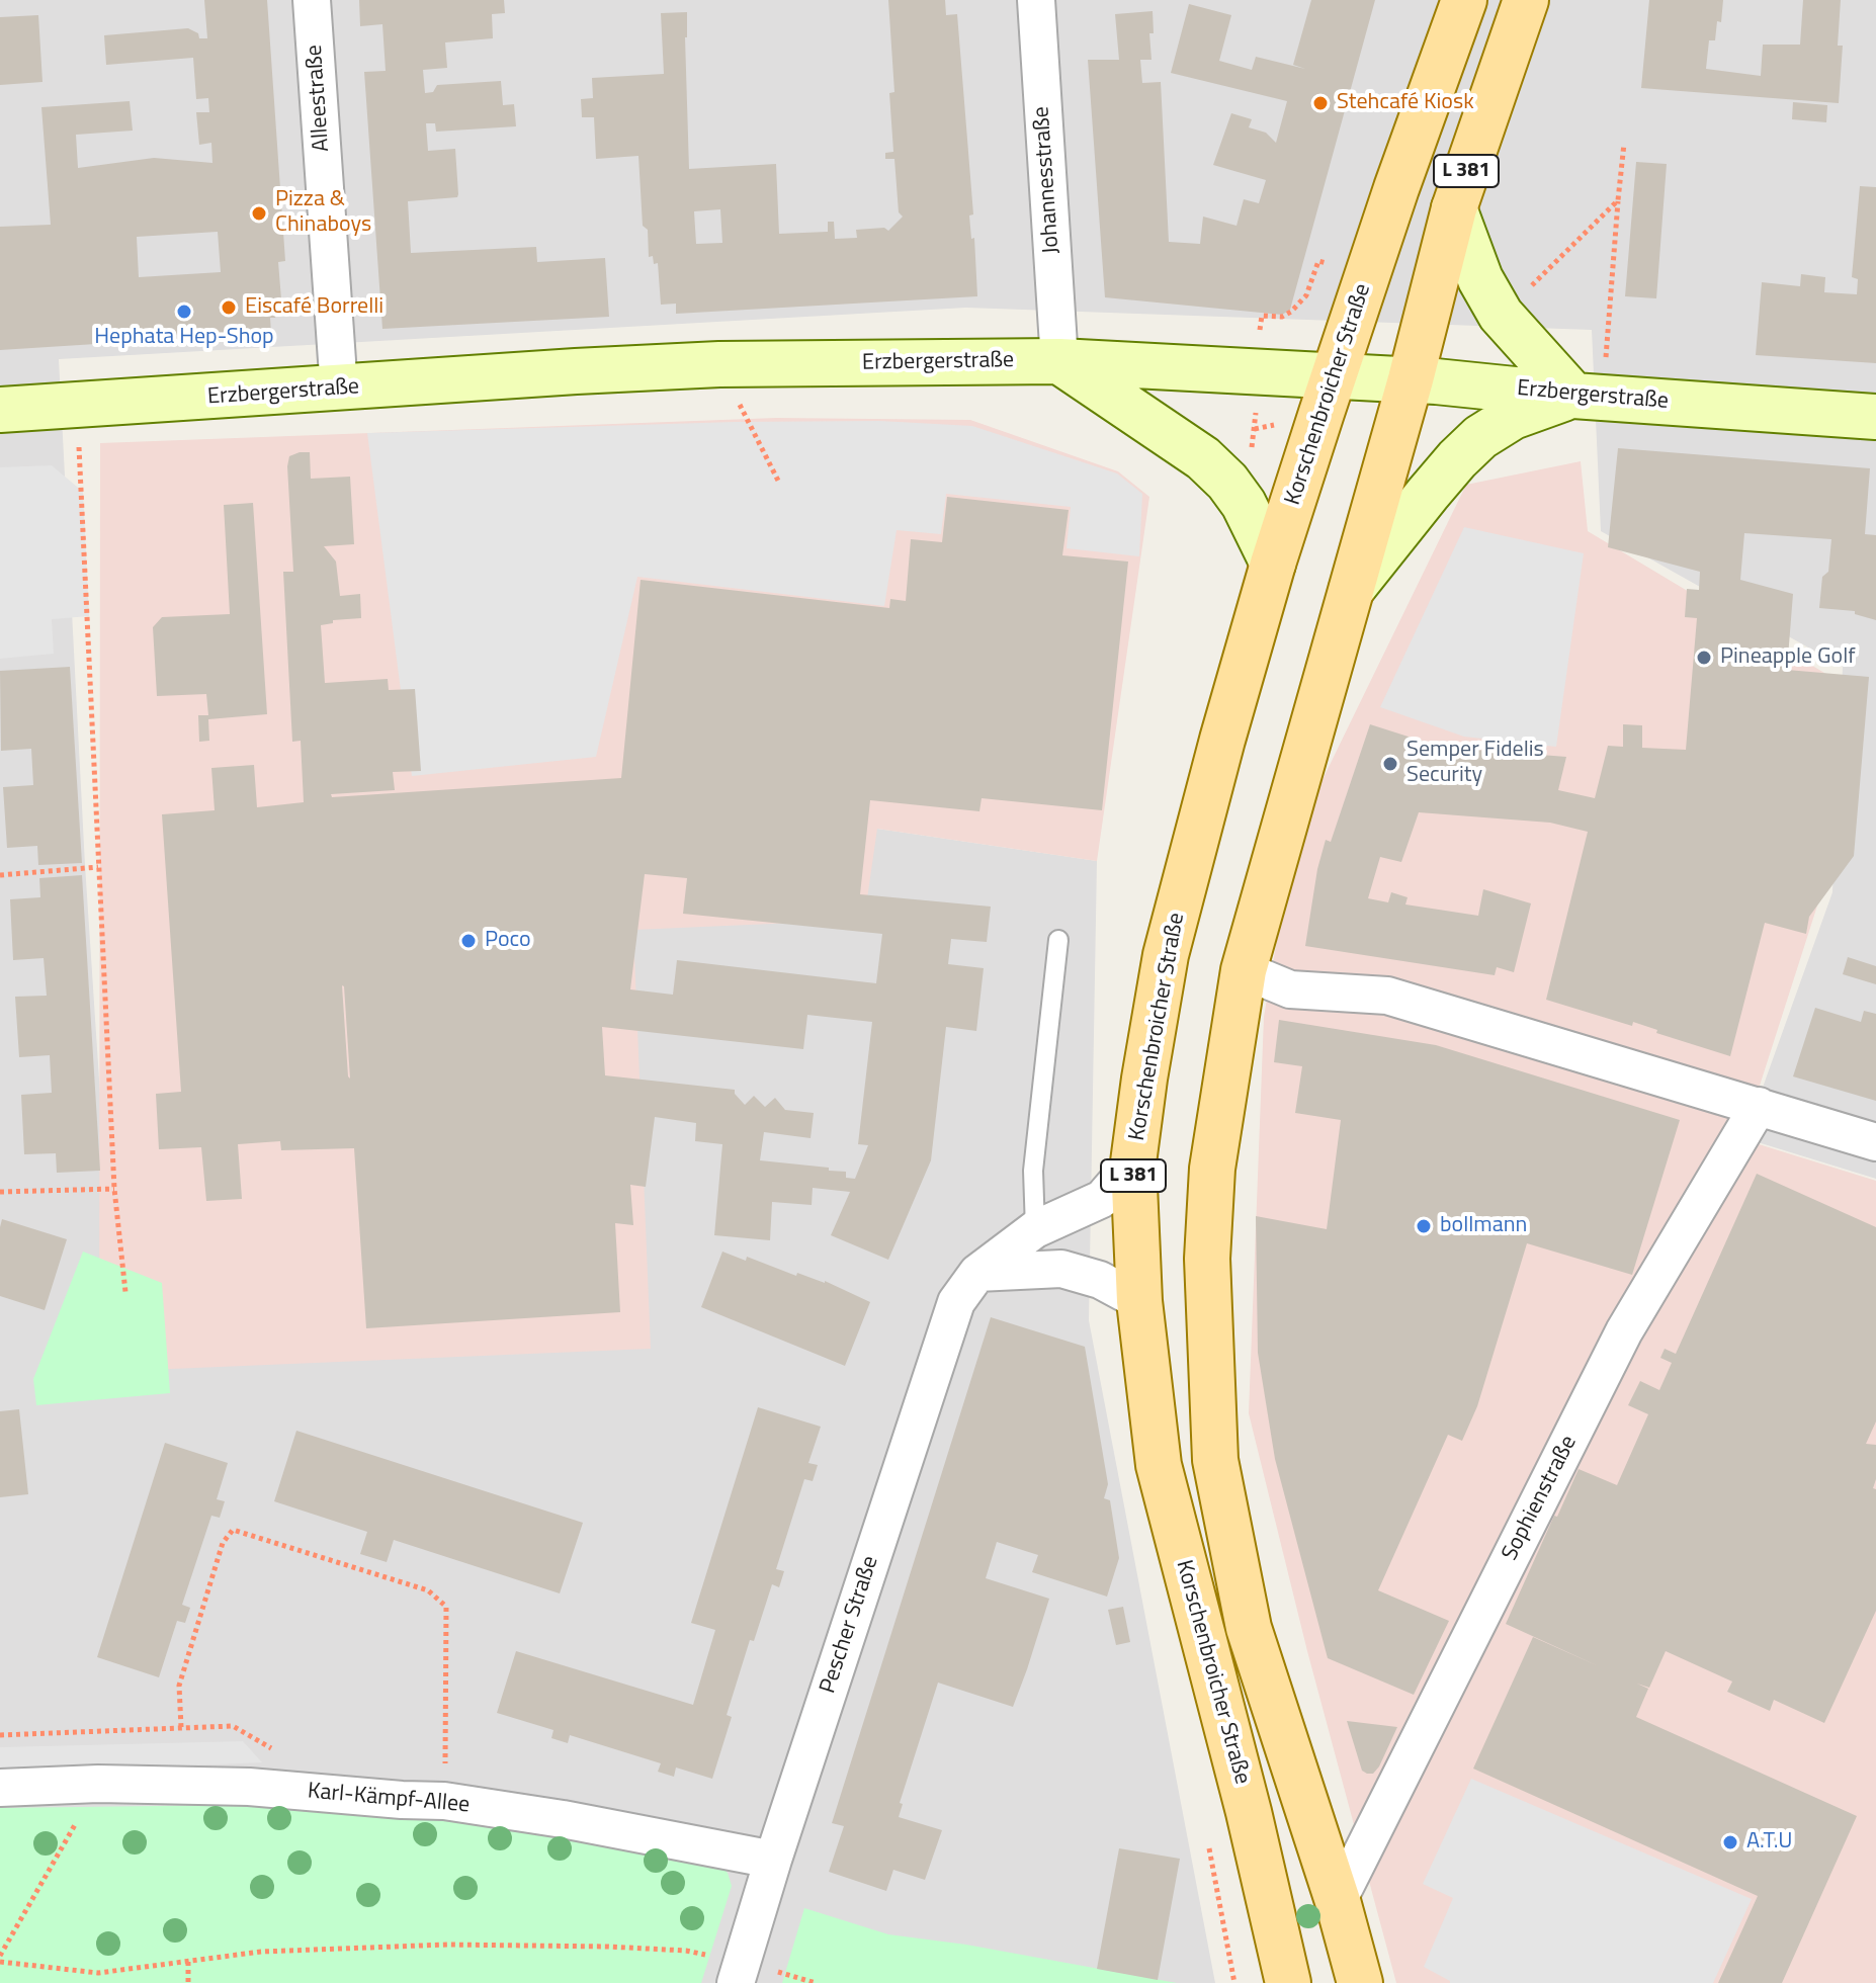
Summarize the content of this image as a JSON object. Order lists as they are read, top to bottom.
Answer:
{
  "streets": {
    "main road": ["L 381", "Erzbergerstraße", "Korschenbroicher Straße"],
    "street": [
      "Alleestraße",
      "Johannesstraße",
      "Sophienstraße",
      "Pescher Straße",
      "Karl-Kämpf-Allee"
    ]
  },
  "crossings": [
    ["Alleestraße", "Erzbergerstraße"],
    ["L 381", "Erzbergerstraße"],
    ["L 381", "Sophienstraße"],
    ["Johannesstraße", "Erzbergerstraße"],
    ["Erzbergerstraße", "Korschenbroicher Straße"],
    ["Korschenbroicher Straße", "Pescher Straße"],
    ["Pescher Straße", "Karl-Kämpf-Allee"]
  ],
  "places": [
    "Stehcafé Kiosk",
    "Pizza & Chinaboys",
    "Eiscafé Borrelli",
    "Hephata Hep-Shop",
    "Pineapple Golf",
    "Semper Fidelis Security",
    "Poco",
    "bollmann",
    "A.T.U"
  ]
}
